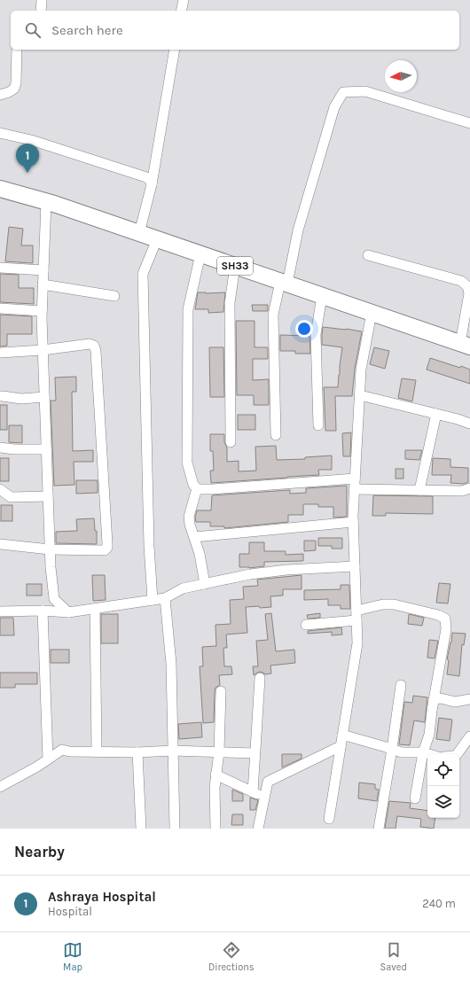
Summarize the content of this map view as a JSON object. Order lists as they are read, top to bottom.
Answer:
{
  "streets": {
    "main road": ["SH33"]
  },
  "north": "left",
  "page": {
    "search": "Search here",
    "pins": "1",
    "heading": "Nearby",
    "list": [
      {
        "mark": "1",
        "name": "Ashraya Hospital",
        "note": "Hospital",
        "value": "240 m"
      }
    ],
    "nav": ["Map", "Directions", "Saved"]
  }
}
